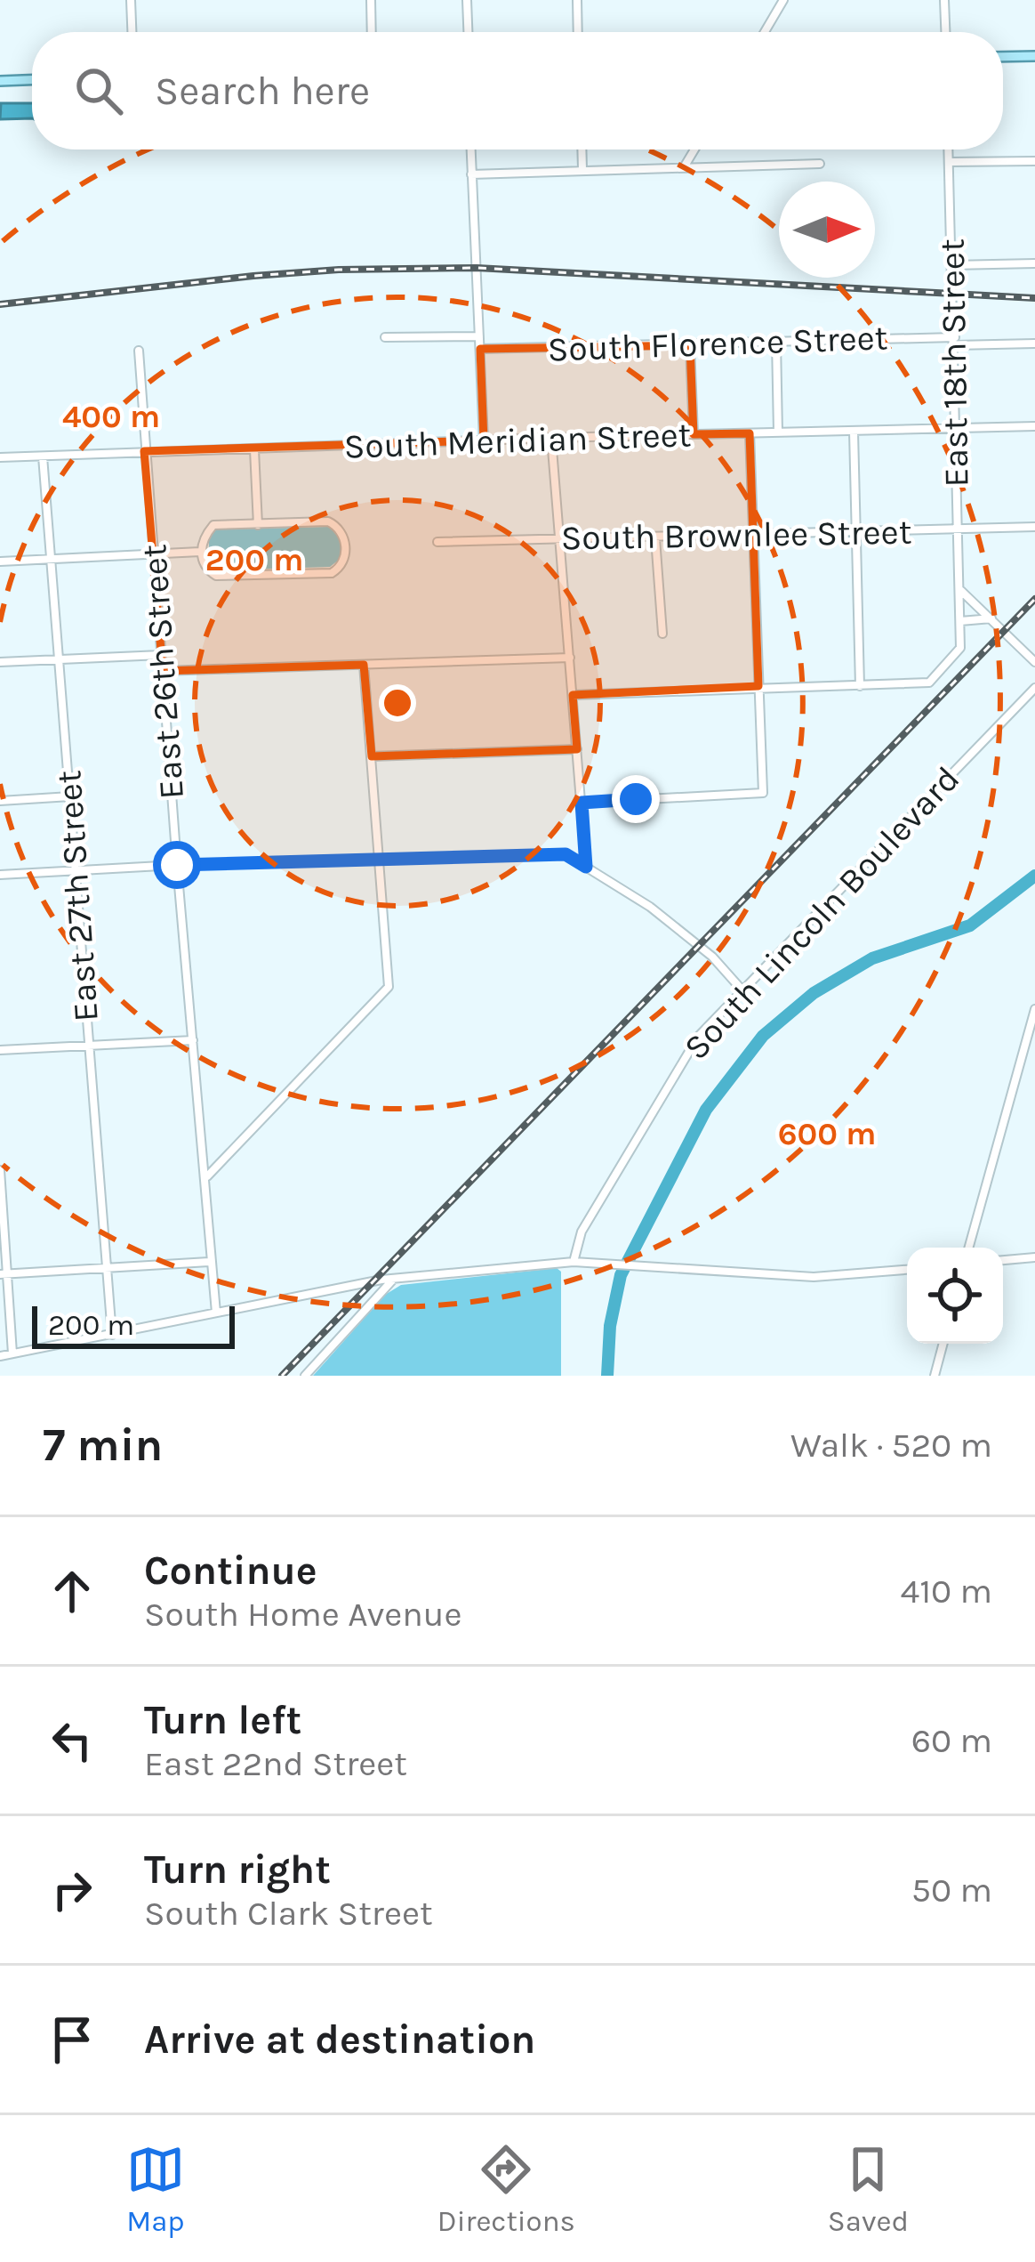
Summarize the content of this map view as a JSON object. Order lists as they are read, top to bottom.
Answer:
{
  "streets": {
    "street": [
      "South Florence Street",
      "East 18th Street",
      "South Meridian Street",
      "South Brownlee Street",
      "East 26th Street",
      "East 27th Street",
      "South Lincoln Boulevard"
    ]
  },
  "crossings": [
    ["South Florence Street", "East 18th Street"],
    ["East 18th Street", "South Meridian Street"],
    ["East 18th Street", "South Brownlee Street"],
    ["South Meridian Street", "East 26th Street"],
    ["South Meridian Street", "East 27th Street"]
  ],
  "scale_bar": "200 m",
  "north": "right",
  "page": {
    "search": "Search here",
    "scale": "200 m",
    "heading": ["7 min", "Walk · 520 m"],
    "list": [
      ["Continue", "South Home Avenue", "410 m"],
      ["Turn left", "East 22nd Street", "60 m"],
      ["Turn right", "South Clark Street", "50 m"],
      "Arrive at destination"
    ],
    "nav": ["Map", "Directions", "Saved"]
  },
  "rings": ["400 m", "200 m", "600 m"]
}
